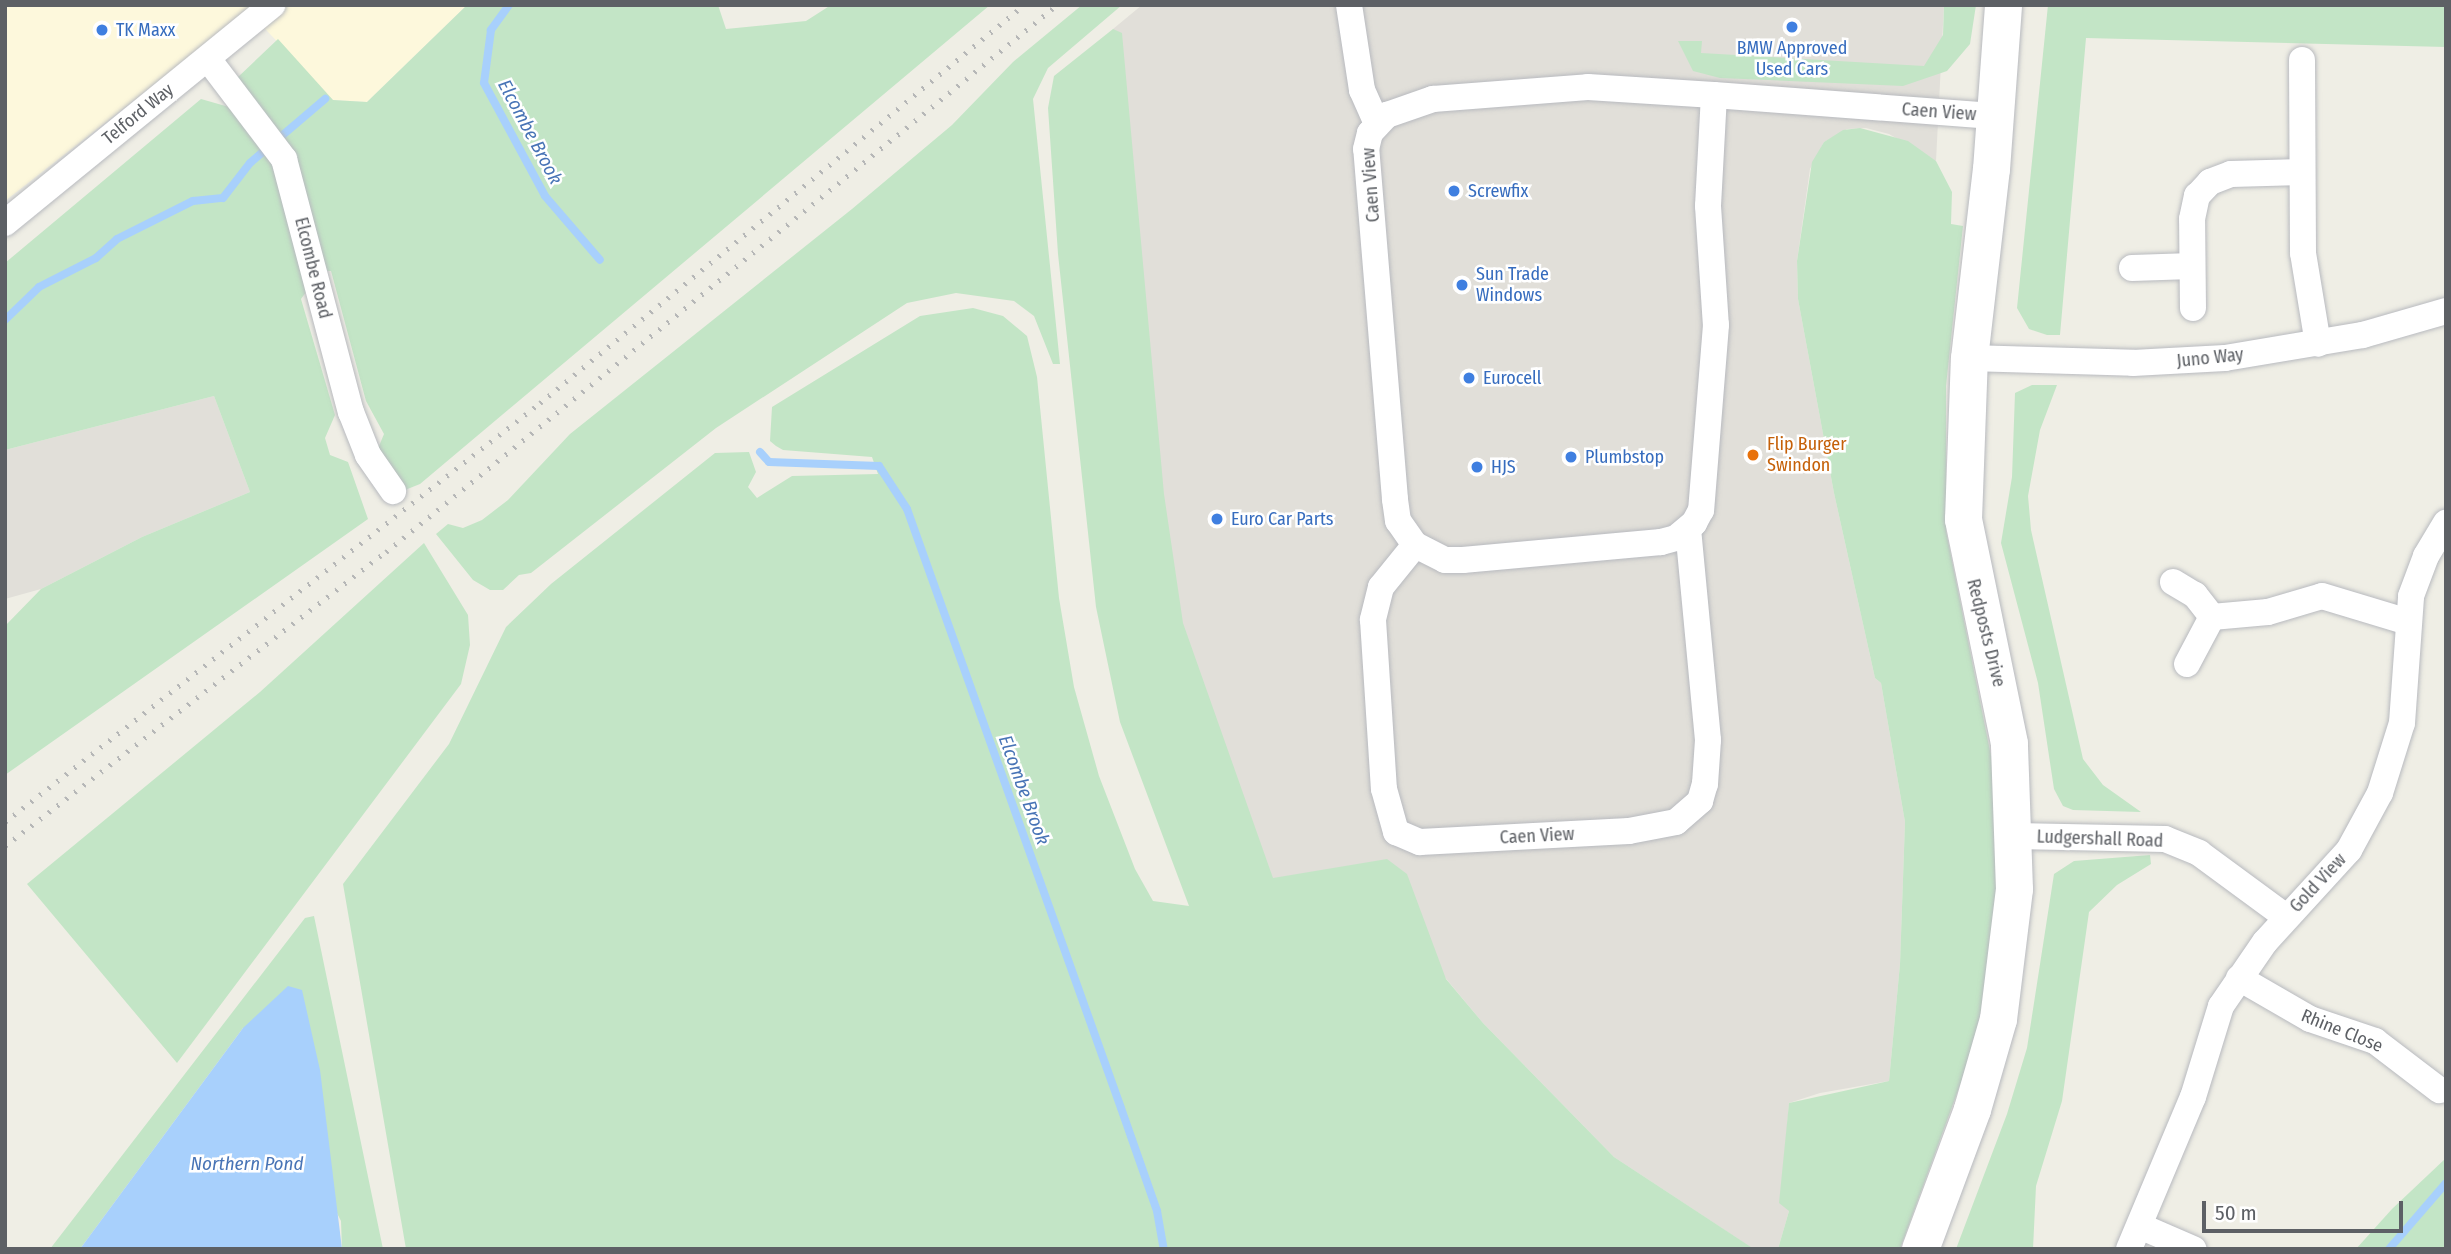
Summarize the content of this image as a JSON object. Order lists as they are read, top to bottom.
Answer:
{
  "streets": {
    "main road": ["Redposts Drive"],
    "street": [
      "Caen View",
      "Telford Way",
      "Elcombe Road",
      "Juno Way",
      "Ludgershall Road",
      "Gold View",
      "Rhine Close"
    ]
  },
  "crossings": [
    ["Caen View", "Redposts Drive"],
    ["Telford Way", "Elcombe Road"],
    ["Juno Way", "Redposts Drive"],
    ["Redposts Drive", "Ludgershall Road"],
    ["Ludgershall Road", "Gold View"],
    ["Gold View", "Rhine Close"]
  ],
  "water": ["Elcombe Brook", "Northern Pond"],
  "places": [
    "BMW Approved Used Cars",
    "TK Maxx",
    "Screwfix",
    "Sun Trade Windows",
    "Eurocell",
    "Flip Burger Swindon",
    "Plumbstop",
    "HJS",
    "Euro Car Parts"
  ],
  "scale_bar": "50 m"
}
